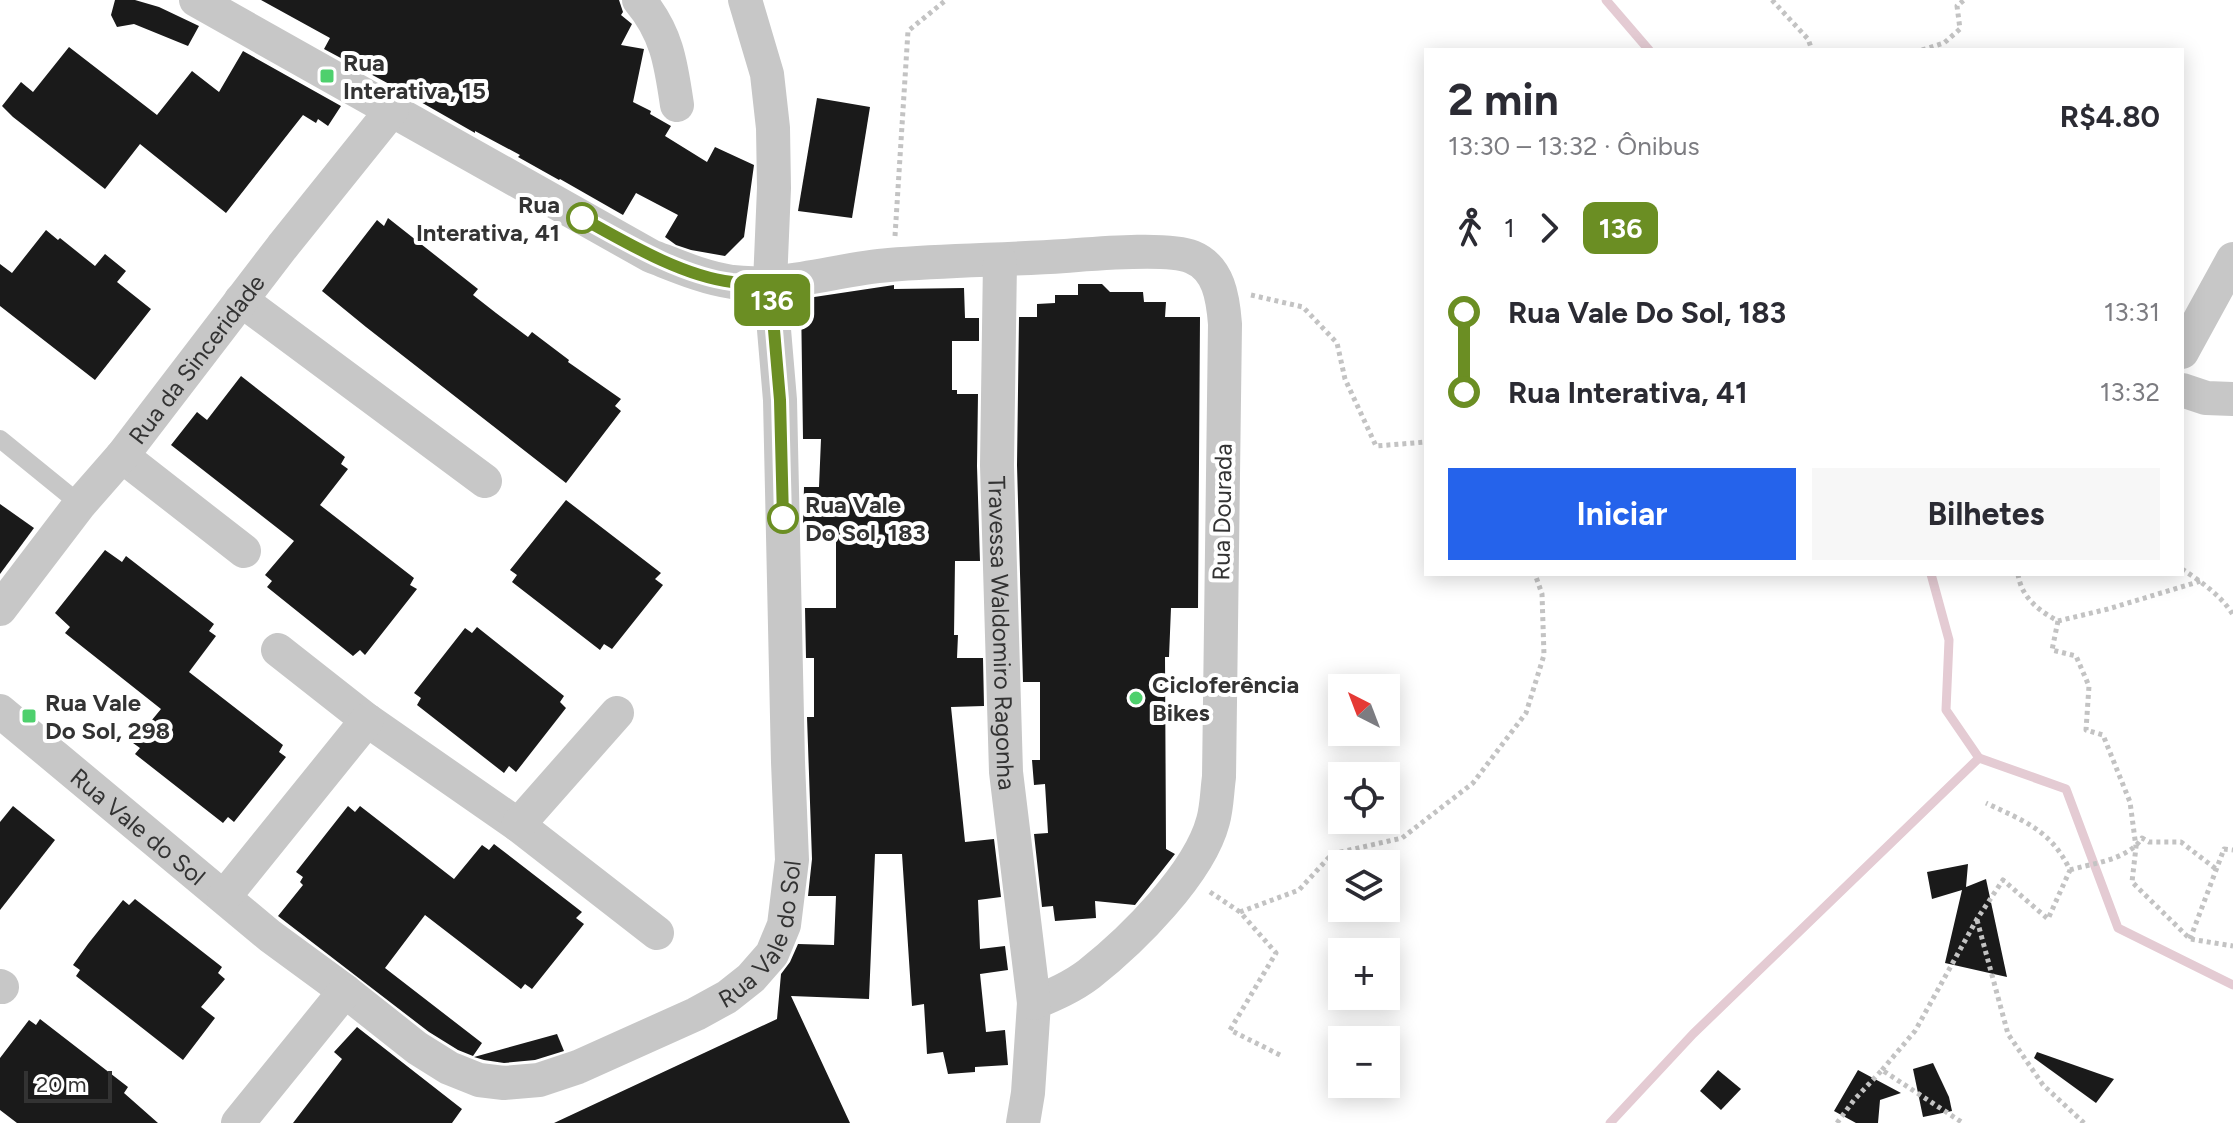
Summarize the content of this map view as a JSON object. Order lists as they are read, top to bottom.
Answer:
{
  "streets": {
    "street": [
      "Rua da Sinceridade",
      "Rua Dourada",
      "Travessa Waldomiro Ragonha",
      "Rua Vale do Sol"
    ]
  },
  "crossings": [
    ["Rua Dourada", "Travessa Waldomiro Ragonha"]
  ],
  "places": {
    "transit": ["Rua Interativa, 15", "Rua Vale Do Sol, 298"],
    "other": ["Rua Interativa, 41", "Rua Vale Do Sol, 183", "Cicloferência Bikes"]
  },
  "lines": ["bus line 136"],
  "scale_bar": "20 m",
  "north": "top left",
  "page": {
    "on_map": "136",
    "heading": ["2 min", "13:30 – 13:32 · Ônibus", "R$4.80"],
    "legs": ["1", "136"],
    "list": [
      {
        "name": "Rua Vale Do Sol, 183",
        "value": "13:31"
      },
      {
        "name": "Rua Interativa, 41",
        "value": "13:32"
      }
    ],
    "buttons": ["Iniciar", "Bilhetes"],
    "map_buttons": ["+", "−"],
    "scale": "20 m"
  }
}
